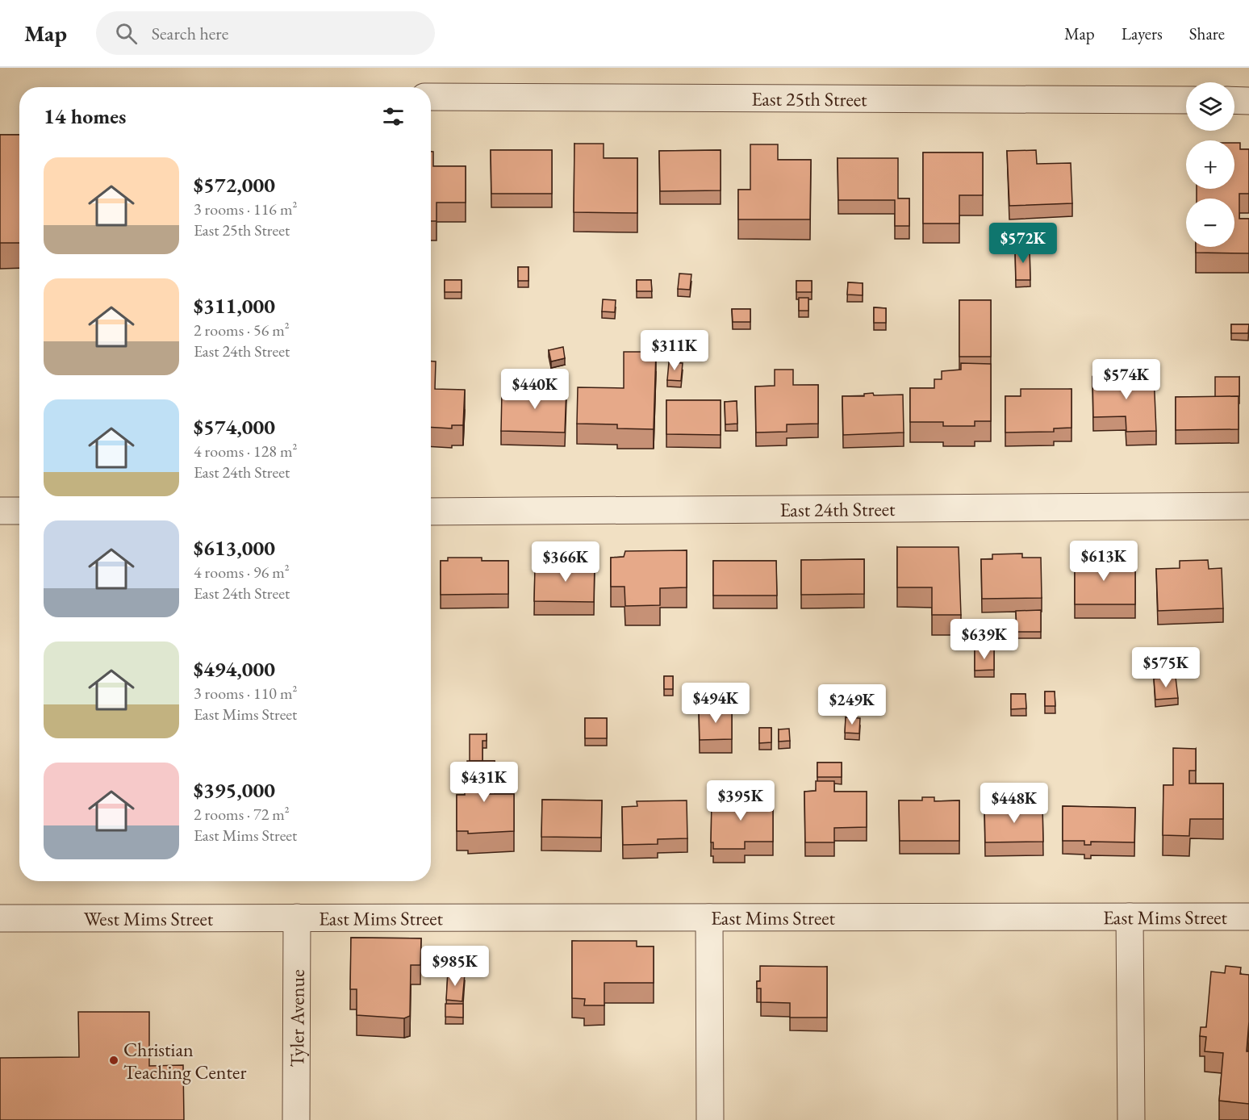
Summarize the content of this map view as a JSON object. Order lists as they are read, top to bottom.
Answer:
{
  "streets": {
    "street": [
      "East 25th Street",
      "East 24th Street",
      "East Mims Street",
      "West Mims Street",
      "Tyler Avenue"
    ]
  },
  "crossings": [
    ["East Mims Street", "West Mims Street"],
    ["East Mims Street", "Tyler Avenue"],
    ["West Mims Street", "Tyler Avenue"]
  ],
  "places": ["Christian Teaching Center"],
  "page": {
    "header": "Map",
    "search": "Search here",
    "nav": ["Map", "Layers", "Share"],
    "map_buttons": ["+", "−"],
    "heading": "14 homes",
    "list": [
      {
        "name": "$572,000",
        "note": "3 rooms · 116 m² · East 25th Street"
      },
      {
        "name": "$311,000",
        "note": "2 rooms · 56 m² · East 24th Street"
      },
      {
        "name": "$574,000",
        "note": "4 rooms · 128 m² · East 24th Street"
      },
      {
        "name": "$613,000",
        "note": "4 rooms · 96 m² · East 24th Street"
      },
      {
        "name": "$494,000",
        "note": "3 rooms · 110 m² · East Mims Street"
      },
      {
        "name": "$395,000",
        "note": "2 rooms · 72 m² · East Mims Street"
      }
    ],
    "price": [
      "$572K",
      "$311K",
      "$574K",
      "$440K",
      "$613K",
      "$366K",
      "$639K",
      "$575K",
      "$494K",
      "$249K",
      "$431K",
      "$395K",
      "$448K",
      "$985K"
    ]
  }
}
